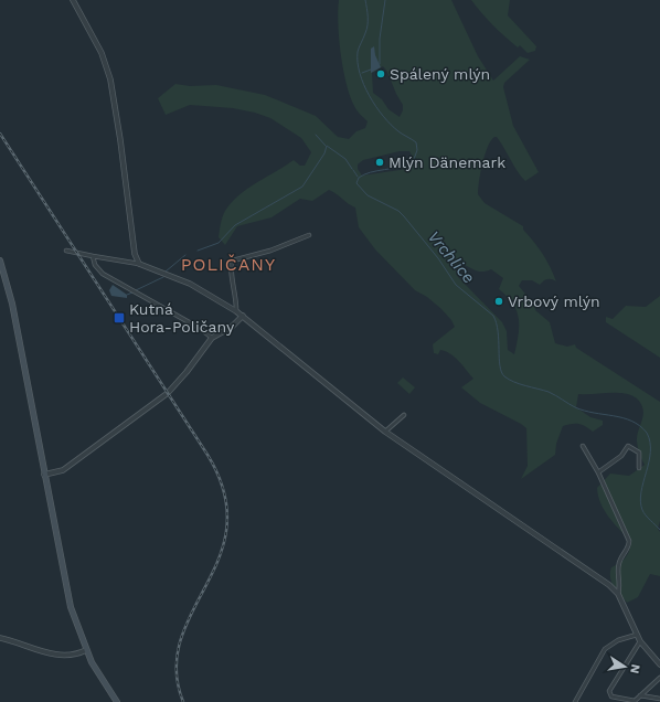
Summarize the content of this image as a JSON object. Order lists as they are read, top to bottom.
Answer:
{
  "districts": ["POLIČANY"],
  "water": ["Vrchlice"],
  "places": {
    "other": ["Spálený mlýn", "Mlýn Dänemark", "Vrbový mlýn"],
    "transit": ["Kutná Hora-Poličany"]
  },
  "north": "right"
}
